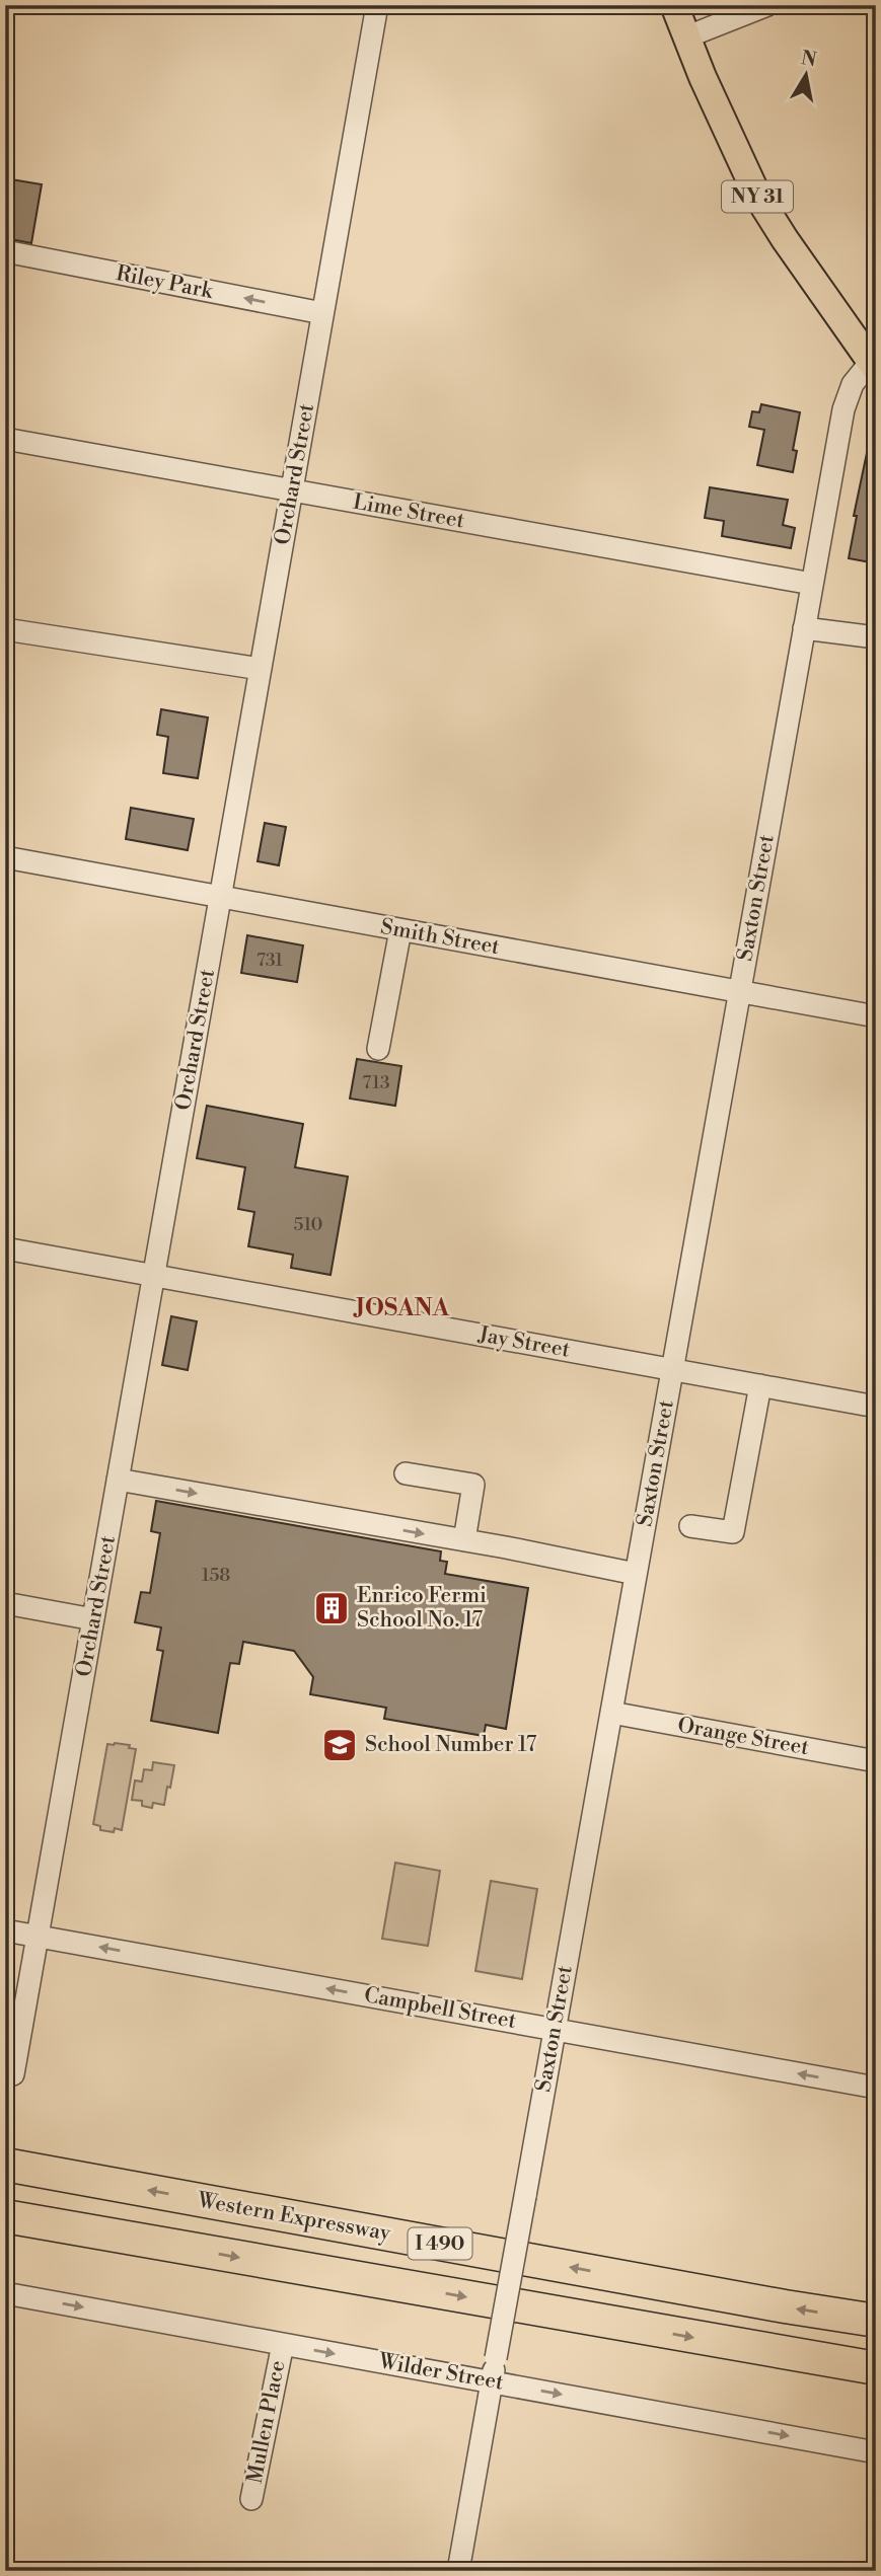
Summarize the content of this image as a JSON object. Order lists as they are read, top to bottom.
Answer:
{
  "streets": {
    "highway": ["Western Expressway", "I 490"],
    "main road": ["NY 31"],
    "street": [
      "Riley Park",
      "Orchard Street",
      "Lime Street",
      "Saxton Street",
      "Smith Street",
      "Jay Street",
      "Orange Street",
      "Campbell Street",
      "Wilder Street",
      "Mullen Place"
    ]
  },
  "crossings": [
    ["NY 31", "Saxton Street"],
    ["Riley Park", "Orchard Street"],
    ["Orchard Street", "Lime Street"],
    ["Orchard Street", "Smith Street"],
    ["Orchard Street", "Jay Street"],
    ["Orchard Street", "Campbell Street"],
    ["Lime Street", "Saxton Street"],
    ["Saxton Street", "Smith Street"],
    ["Saxton Street", "Jay Street"],
    ["Saxton Street", "Orange Street"],
    ["Saxton Street", "Campbell Street"],
    ["Saxton Street", "Wilder Street"],
    ["Wilder Street", "Mullen Place"]
  ],
  "one_way": ["Riley Park", "Campbell Street", "Wilder Street"],
  "districts": ["JOSANA"],
  "places": {
    "building": ["Enrico Fermi School No. 17"],
    "school or university": ["School Number 17"]
  },
  "house_numbers": [
    "731",
    "713",
    "510",
    "158"
  ],
  "north": "top"
}
